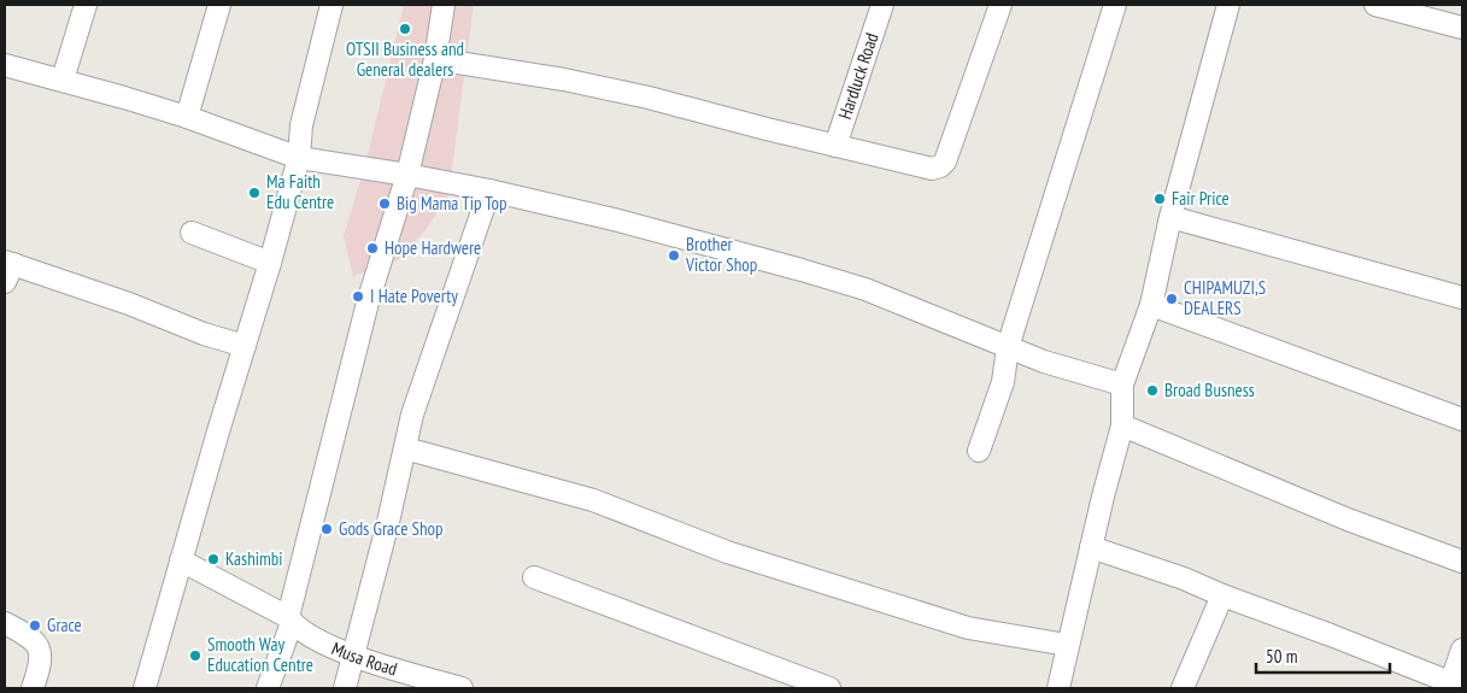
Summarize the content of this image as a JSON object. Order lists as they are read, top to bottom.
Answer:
{
  "streets": {
    "street": ["Hardluck Road", "Musa Road"]
  },
  "places": [
    "OTSII Business and General dealers",
    "Ma Faith Edu Centre",
    "Fair Price",
    "Big Mama Tip Top",
    "Hope Hardwere",
    "Brother Victor Shop",
    "I Hate Poverty",
    "CHIPAMUZI,S DEALERS",
    "Broad Busness",
    "Gods Grace Shop",
    "Kashimbi",
    "Grace",
    "Smooth Way Education Centre"
  ],
  "scale_bar": "50 m"
}
